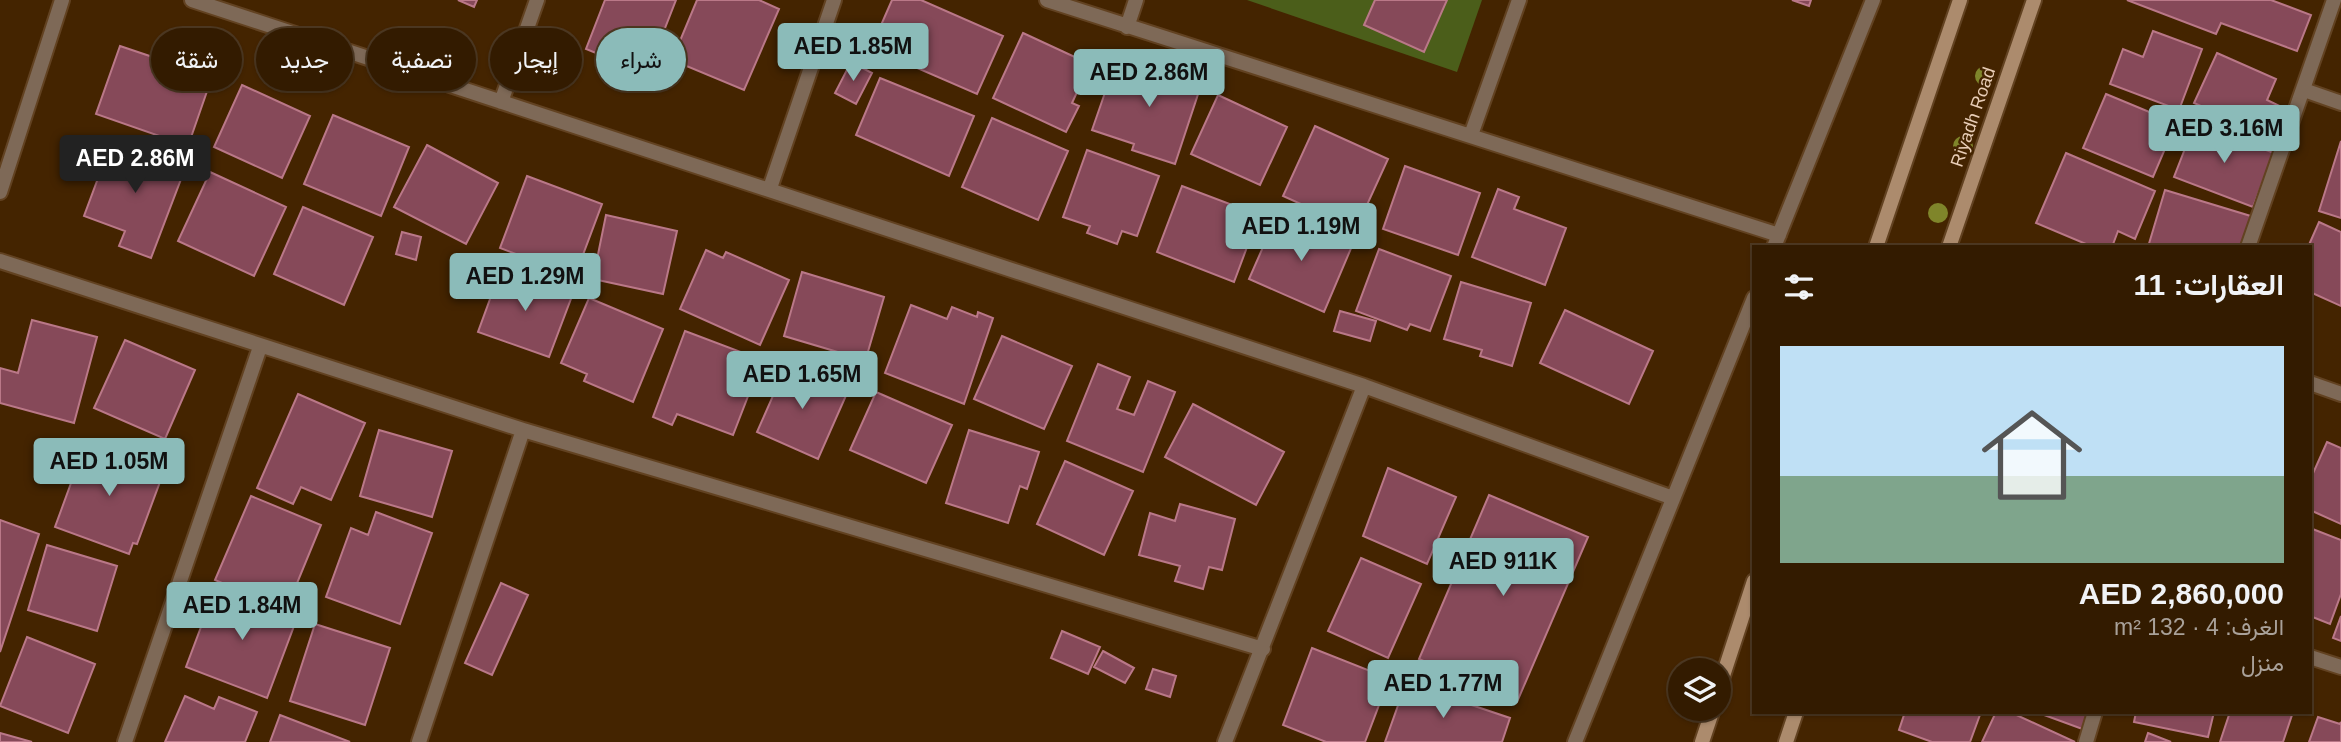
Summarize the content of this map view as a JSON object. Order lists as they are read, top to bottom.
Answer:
{
  "streets": {
    "street": ["Riyadh Road"]
  },
  "page": {
    "price": [
      "AED 1.85M",
      "AED 2.86M",
      "AED 3.16M",
      "AED 2.86M",
      "AED 1.19M",
      "AED 1.29M",
      "AED 1.65M",
      "AED 1.05M",
      "AED 911K",
      "AED 1.84M",
      "AED 1.77M"
    ],
    "chip": [
      "شراء",
      "إيجار",
      "تصفية",
      "جديد",
      "شقة"
    ],
    "heading": "العقارات: 11",
    "list": [
      {
        "name": "AED 2,860,000",
        "note": "الغرف: 4 · 132 m² · منزل"
      }
    ]
  }
}
